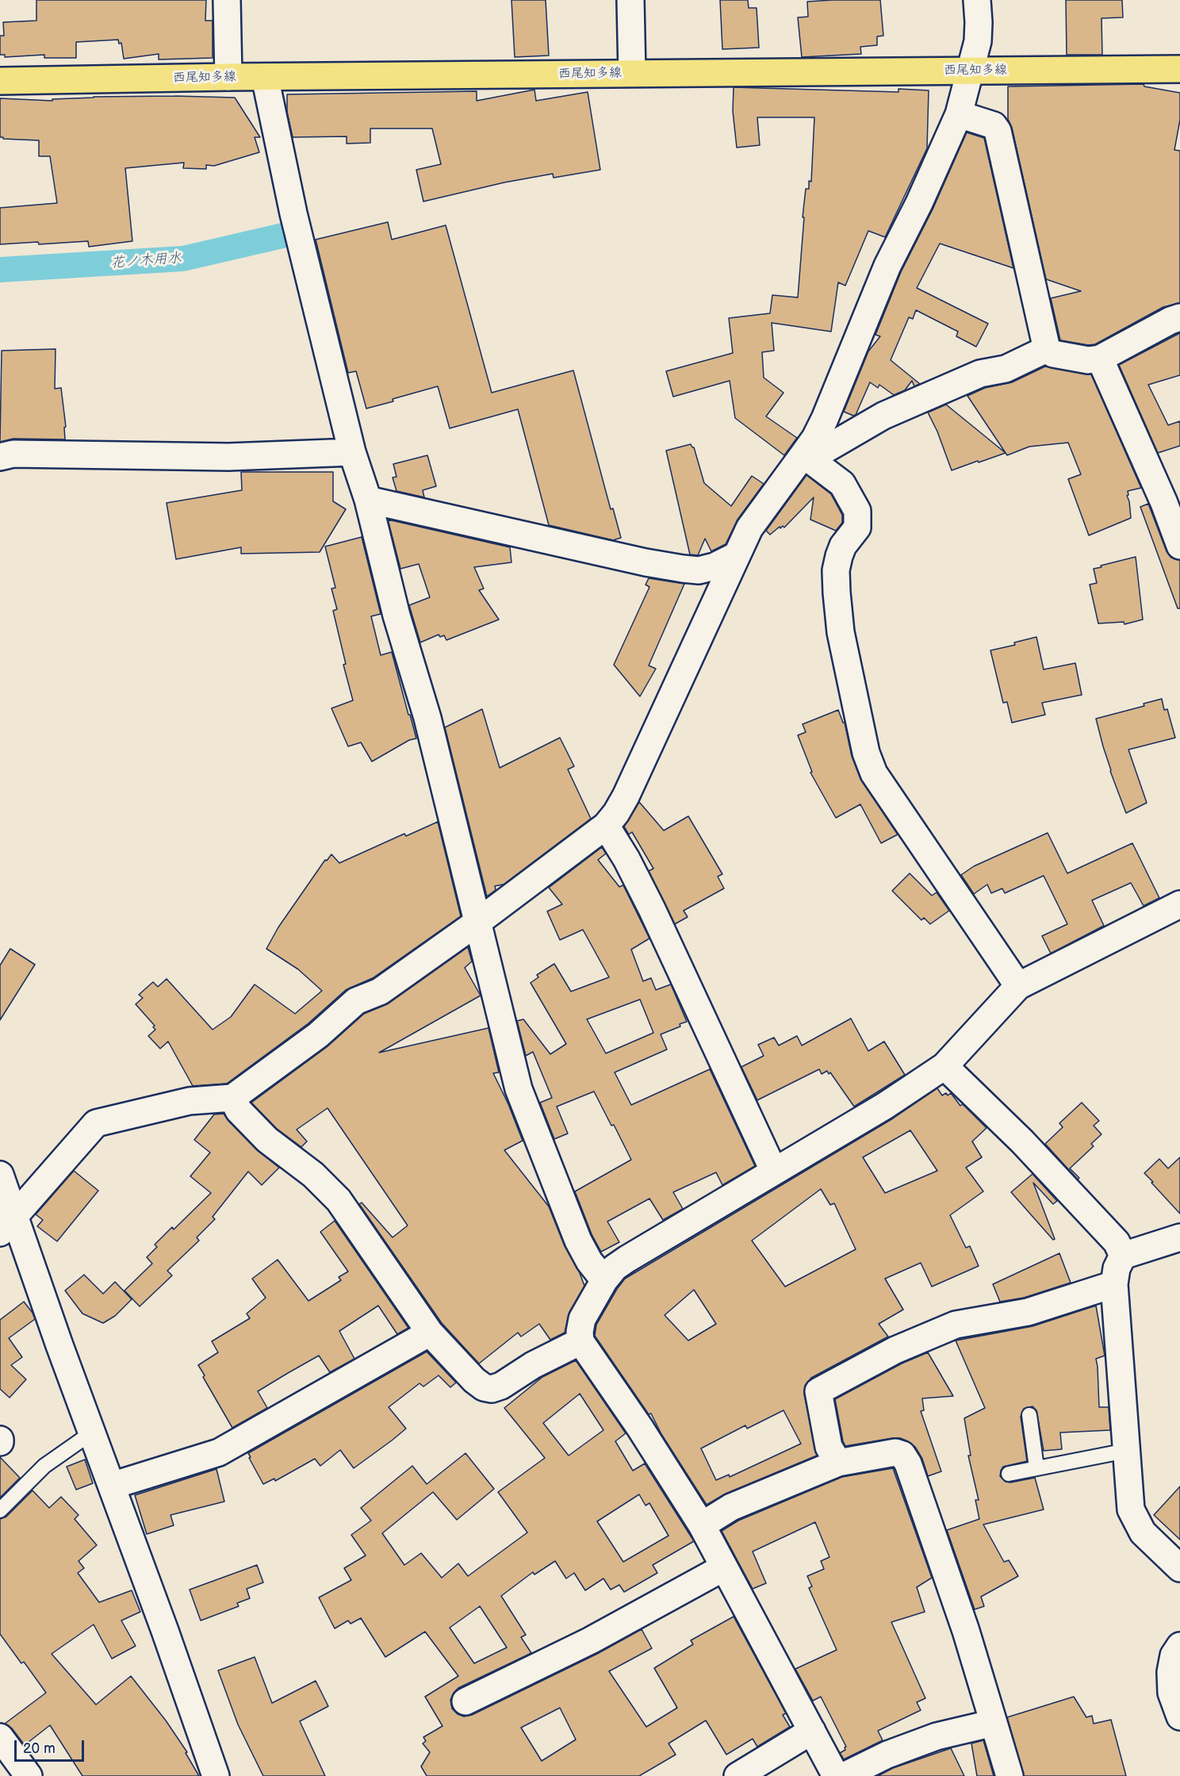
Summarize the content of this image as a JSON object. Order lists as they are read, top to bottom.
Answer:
{
  "streets": {
    "main road": ["西尾知多線"]
  },
  "water": ["花ノ木用水"],
  "scale_bar": "20 m"
}
